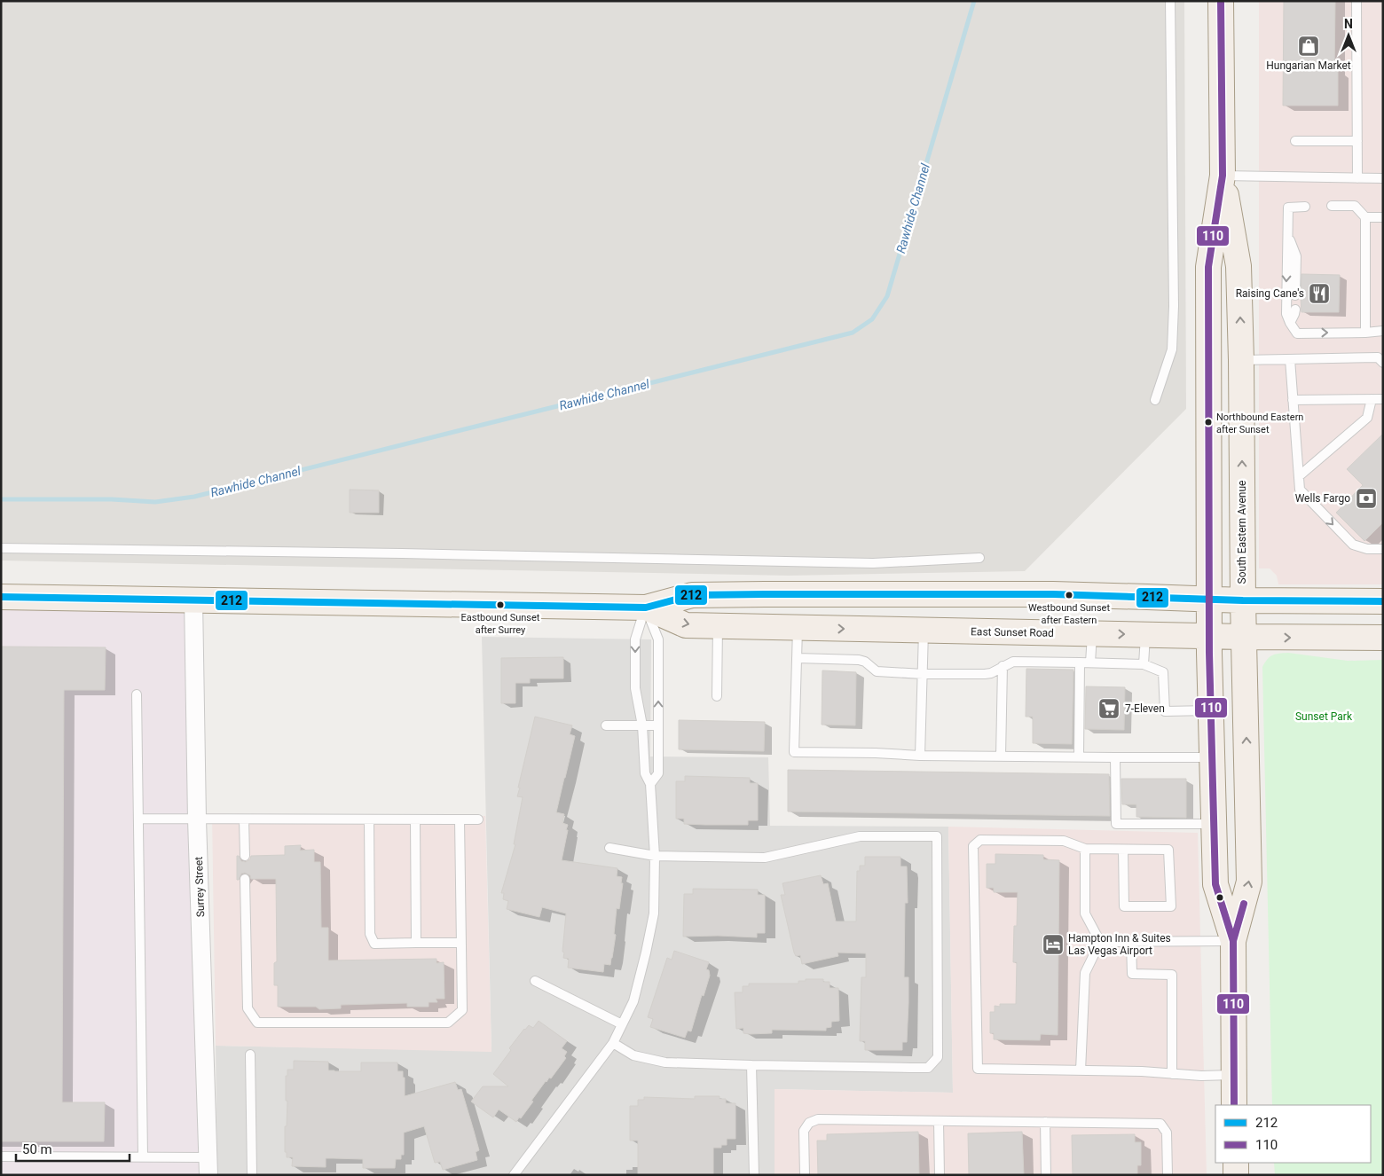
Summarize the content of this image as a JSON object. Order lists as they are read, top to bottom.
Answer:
{
  "streets": {
    "main road": ["South Eastern Avenue", "East Sunset Road"],
    "street": ["Surrey Street"]
  },
  "crossings": [
    ["South Eastern Avenue", "East Sunset Road"],
    ["East Sunset Road", "Surrey Street"]
  ],
  "water": ["Rawhide Channel"],
  "parks": ["Sunset Park"],
  "places": {
    "shop": ["Hungarian Market"],
    "restaurant": ["Raising Cane's"],
    "other": ["Northbound Eastern after Sunset", "Westbound Sunset after Eastern", "Eastbound Sunset after Surrey"],
    "bank": ["Wells Fargo"],
    "supermarket": ["7-Eleven"],
    "hotel": ["Hampton Inn & Suites Las Vegas Airport"]
  },
  "lines": ["transit line 110", "transit line 212"],
  "legend": ["212", "110"],
  "scale_bar": "50 m",
  "north": "top"
}
